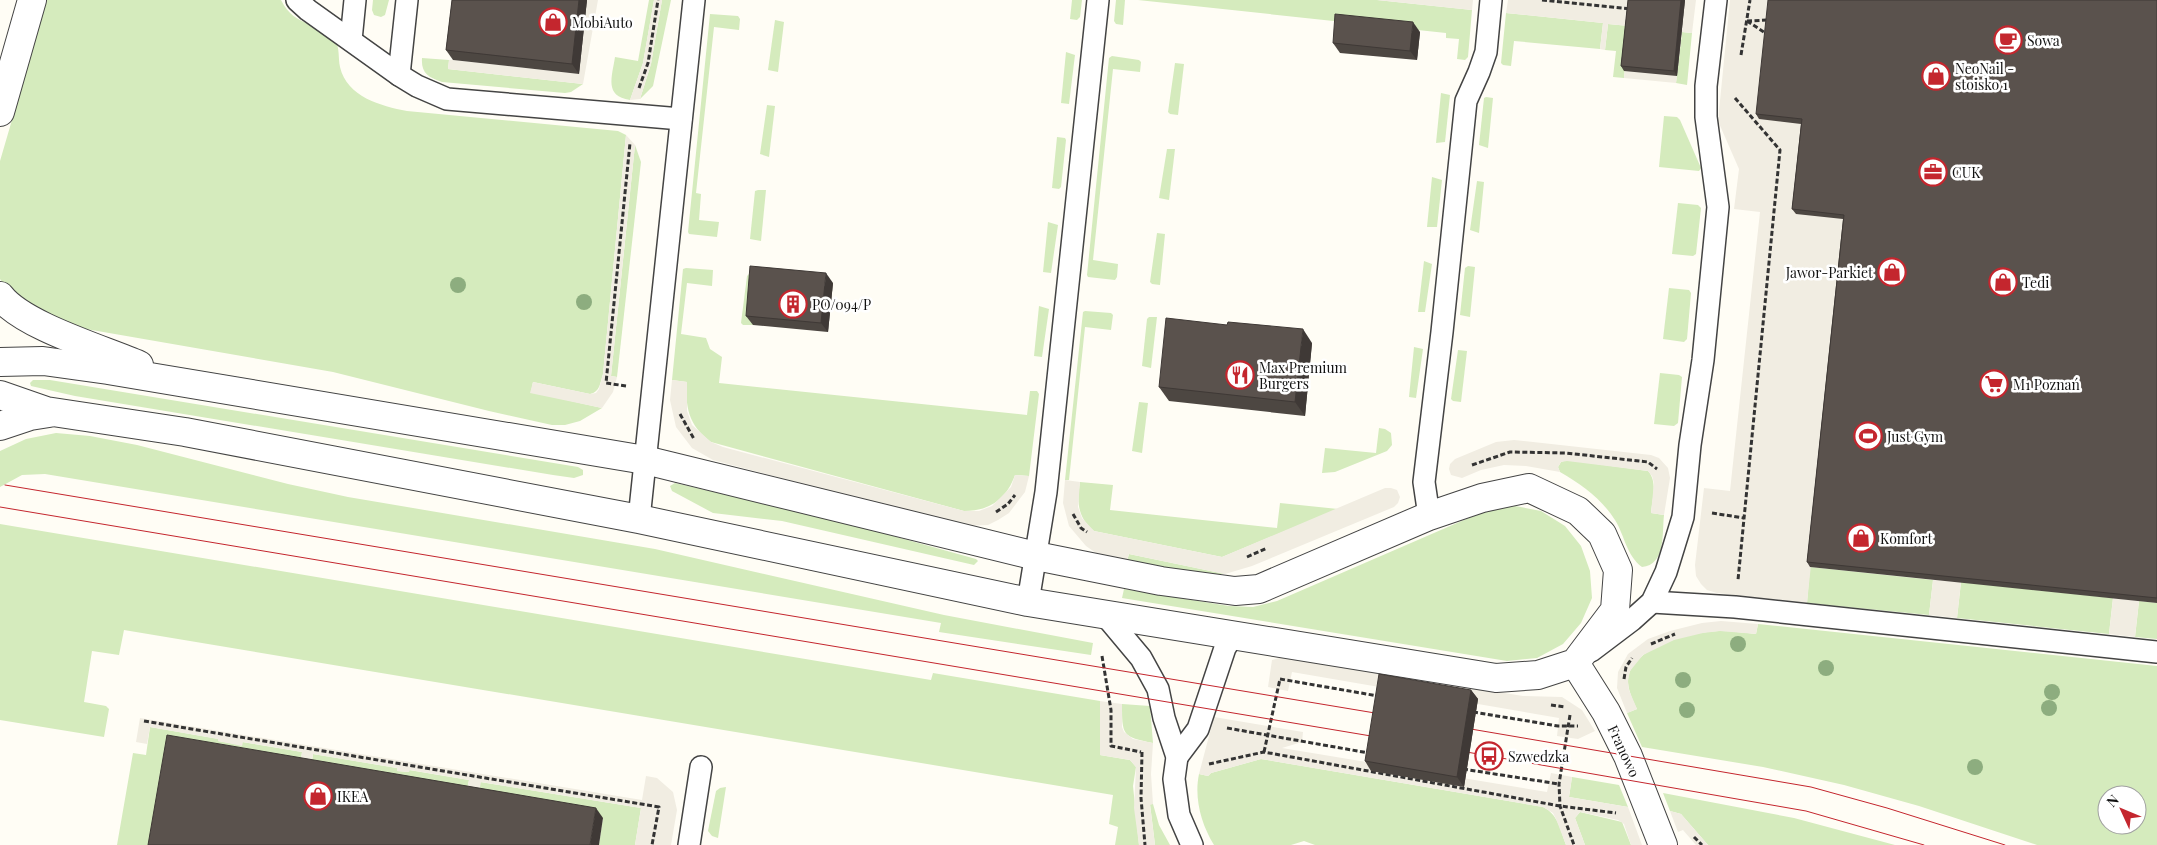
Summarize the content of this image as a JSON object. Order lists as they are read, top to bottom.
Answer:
{
  "streets": {
    "street": ["Franowo"]
  },
  "places": {
    "shop": [
      "MobiAuto",
      "NeoNail - stoisko 1",
      "Jawor-Parkiet",
      "Tedi",
      "Komfort",
      "IKEA"
    ],
    "cafe": ["Sowa"],
    "office": ["CUK"],
    "building": ["PO/094/P"],
    "restaurant": ["Max Premium Burgers"],
    "supermarket": ["M1 Poznań"],
    "sports": ["Just Gym"],
    "bus stop": ["Szwedzka"]
  },
  "north": "top left"
}
